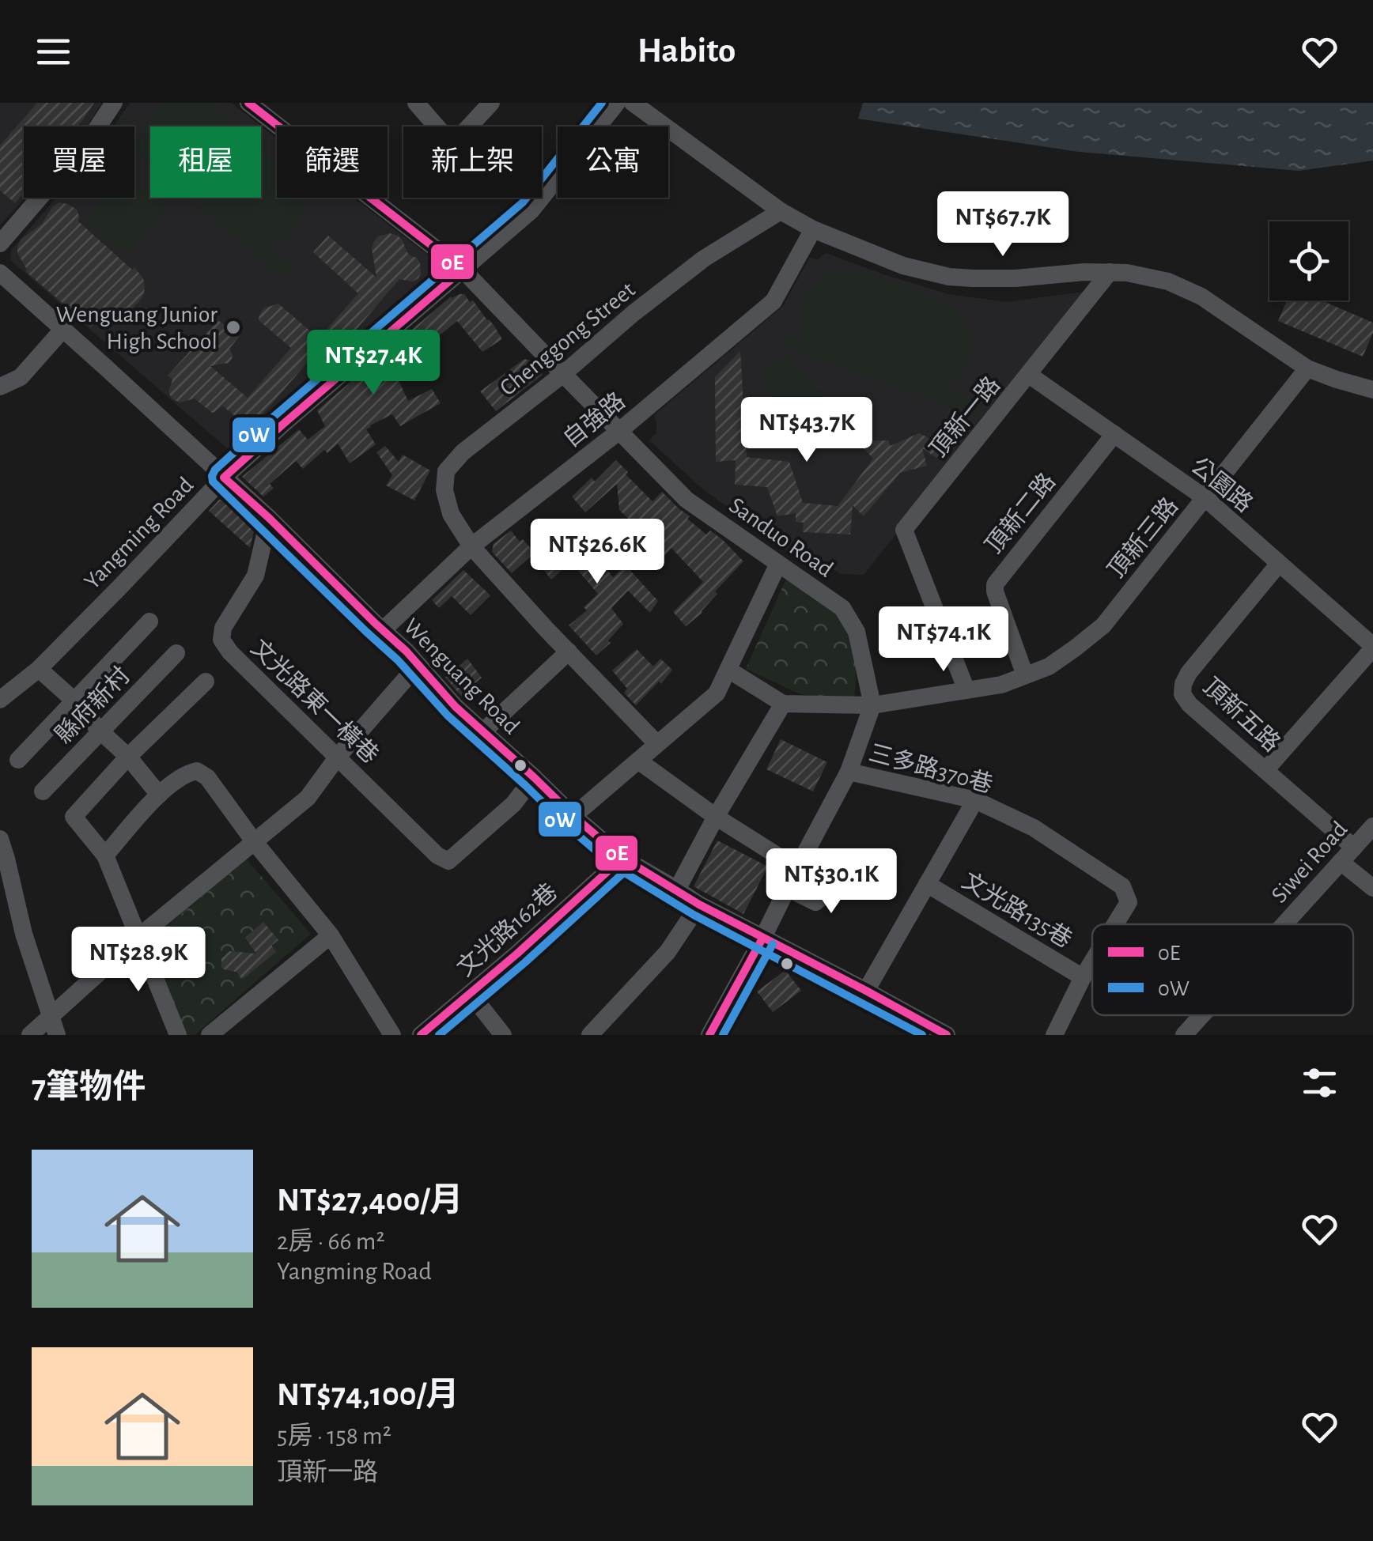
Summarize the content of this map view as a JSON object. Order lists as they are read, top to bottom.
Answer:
{
  "streets": {
    "street": [
      "Chenggong Street",
      "頂新一路",
      "自強路",
      "公園路",
      "頂新二路",
      "Yangming Road",
      "Sanduo Road",
      "頂新三路",
      "Wenguang Road",
      "文光路東一橫巷",
      "縣府新村",
      "頂新五路",
      "三多路370巷",
      "Siwei Road",
      "文光路135巷",
      "文光路162巷"
    ]
  },
  "crossings": [
    ["Chenggong Street", "自強路"],
    ["Chenggong Street", "Sanduo Road"],
    ["頂新一路", "公園路"],
    ["頂新一路", "頂新三路"],
    ["自強路", "Sanduo Road"],
    ["自強路", "Wenguang Road"],
    ["公園路", "頂新二路"],
    ["公園路", "頂新三路"],
    ["公園路", "頂新五路"],
    ["頂新二路", "頂新三路"],
    ["Yangming Road", "Sanduo Road"],
    ["Yangming Road", "Wenguang Road"],
    ["Sanduo Road", "頂新三路"],
    ["Sanduo Road", "Wenguang Road"],
    ["Sanduo Road", "三多路370巷"],
    ["Wenguang Road", "文光路東一橫巷"],
    ["Wenguang Road", "文光路162巷"],
    ["頂新五路", "Siwei Road"],
    ["三多路370巷", "文光路135巷"]
  ],
  "places": ["Wenguang Junior High School"],
  "lines": ["transit line 0E", "transit line 0W"],
  "legend": ["0E", "0W"],
  "page": {
    "header": "Habito",
    "chip": [
      "買屋",
      "租屋",
      "篩選",
      "新上架",
      "公寓"
    ],
    "price": [
      "NT$67.7K",
      "NT$27.4K",
      "NT$43.7K",
      "NT$26.6K",
      "NT$74.1K",
      "NT$30.1K",
      "NT$28.9K"
    ],
    "heading": "7筆物件",
    "list": [
      {
        "name": "NT$27,400/月",
        "note": "2房 · 66 m² · Yangming Road"
      },
      {
        "name": "NT$74,100/月",
        "note": "5房 · 158 m² · 頂新一路"
      }
    ]
  }
}
